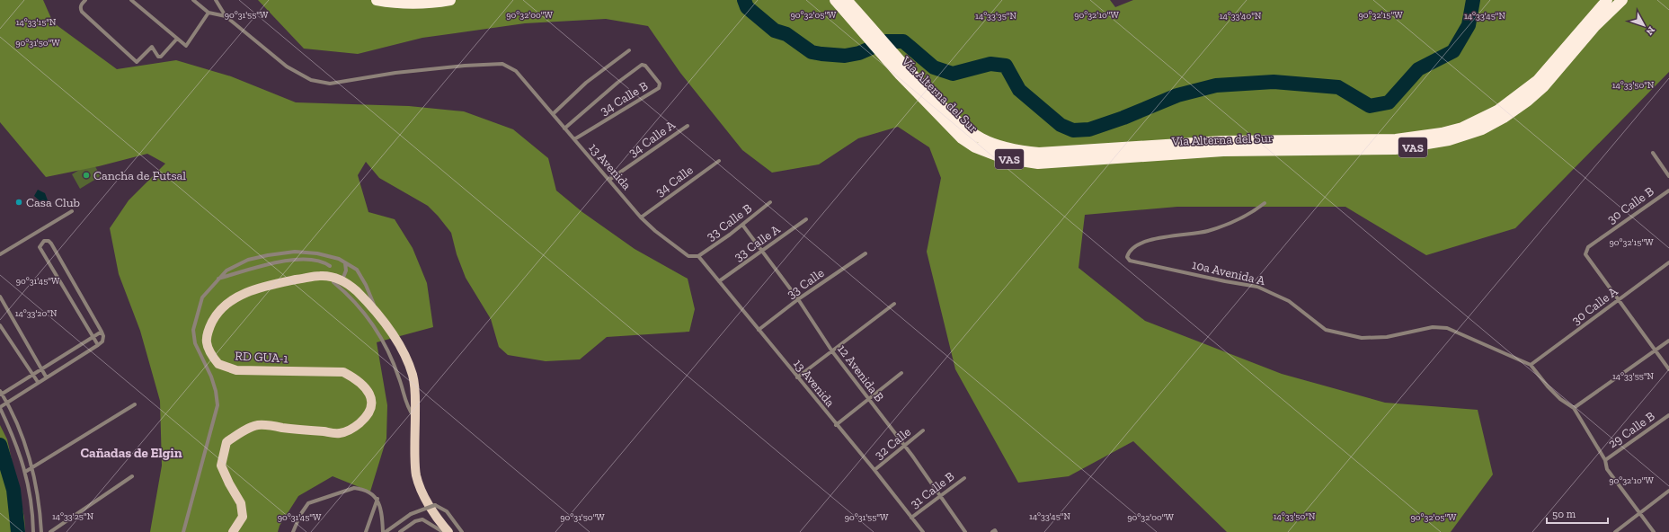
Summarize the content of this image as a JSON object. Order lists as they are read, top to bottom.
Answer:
{
  "streets": {
    "highway": ["Vía Alterna del Sur", "VAS"],
    "main road": ["RD GUA-1"],
    "street": [
      "34 Calle B",
      "34 Calle A",
      "13 Avenida",
      "34 Calle",
      "30 Calle B",
      "33 Calle B",
      "33 Calle A",
      "10a Avenida A",
      "33 Calle",
      "30 Calle A",
      "12 Avenida B",
      "29 Calle B",
      "32 Calle",
      "31 Calle B"
    ]
  },
  "crossings": [
    ["34 Calle B", "13 Avenida"],
    ["34 Calle A", "13 Avenida"],
    ["13 Avenida", "34 Calle"],
    ["13 Avenida", "33 Calle B"],
    ["13 Avenida", "33 Calle A"],
    ["13 Avenida", "33 Calle"],
    ["13 Avenida", "32 Calle"],
    ["13 Avenida", "31 Calle B"],
    ["30 Calle B", "30 Calle A"],
    ["33 Calle B", "12 Avenida B"],
    ["33 Calle A", "12 Avenida B"],
    ["10a Avenida A", "30 Calle A"],
    ["10a Avenida A", "29 Calle B"],
    ["33 Calle", "12 Avenida B"],
    ["12 Avenida B", "32 Calle"],
    ["12 Avenida B", "31 Calle B"]
  ],
  "districts": ["Cañadas de Elgin"],
  "places": ["Cancha de Futsal", "Casa Club"],
  "scale_bar": "50 m",
  "north": "bottom right",
  "coordinates": [
    "90°31'55\"W",
    "90°32'00\"W",
    "90°32'05\"W",
    "90°32'10\"W",
    "90°32'15\"W",
    "14°33'35\"N",
    "14°33'40\"N",
    "14°33'45\"N",
    "14°33'15\"N",
    "90°31'50\"W",
    "14°33'50\"N",
    "90°31'45\"W",
    "14°33'20\"N",
    "14°33'55\"N",
    "14°33'25\"N"
  ]
}
